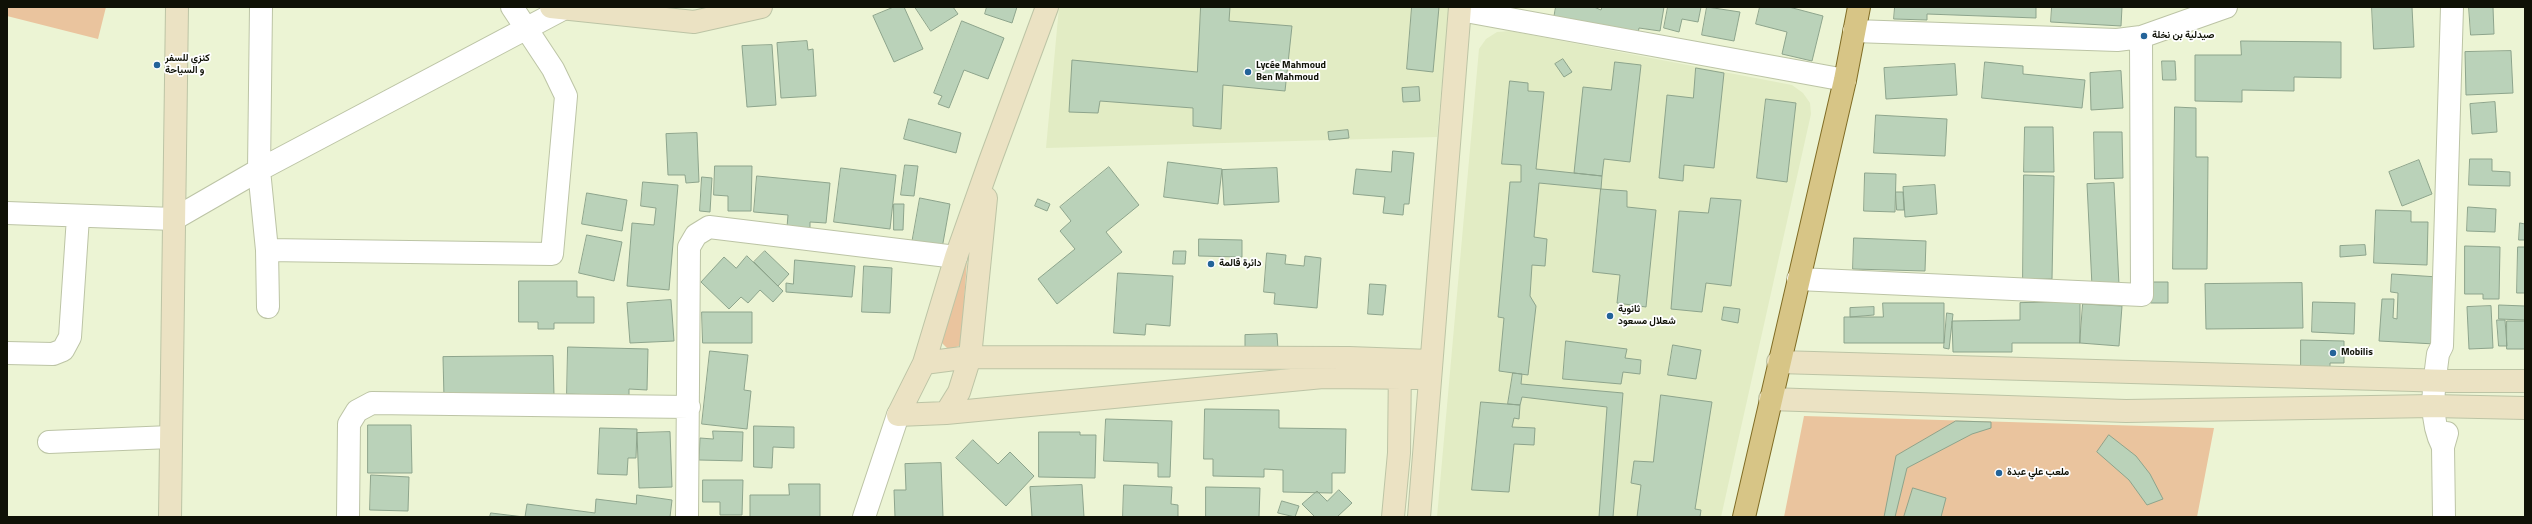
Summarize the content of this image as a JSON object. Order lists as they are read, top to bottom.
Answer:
{
  "places": [
    "صيدلية بن نخلة",
    "كنزي للسفر و السياحة",
    "Lycée Mahmoud Ben Mahmoud",
    "دائرة قالمة",
    "ثانوية شعلال مسعود",
    "Mobilis",
    "ملعب علي عبدة"
  ]
}
